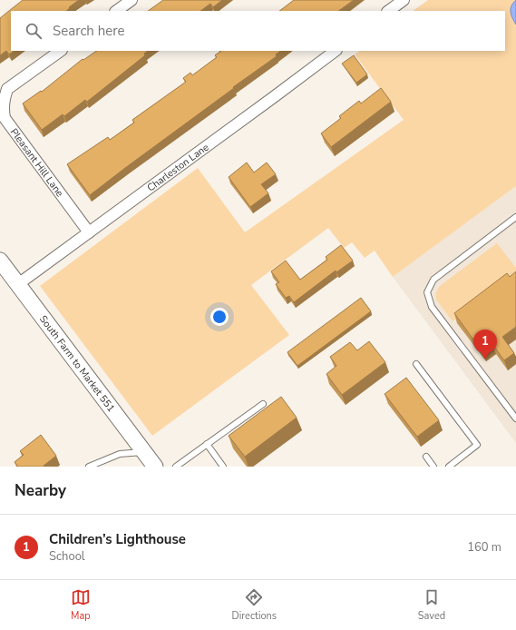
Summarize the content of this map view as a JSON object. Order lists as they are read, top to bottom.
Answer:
{
  "streets": {
    "main road": ["South Farm to Market 551"],
    "street": ["Pleasant Hill Lane", "Charleston Lane"]
  },
  "crossings": [
    ["Pleasant Hill Lane", "Charleston Lane"],
    ["Charleston Lane", "South Farm to Market 551"]
  ],
  "page": {
    "search": "Search here",
    "pins": "1",
    "heading": "Nearby",
    "list": [
      {
        "mark": "1",
        "name": "Children’s Lighthouse",
        "note": "School",
        "value": "160 m"
      }
    ],
    "nav": ["Map", "Directions", "Saved"]
  }
}
